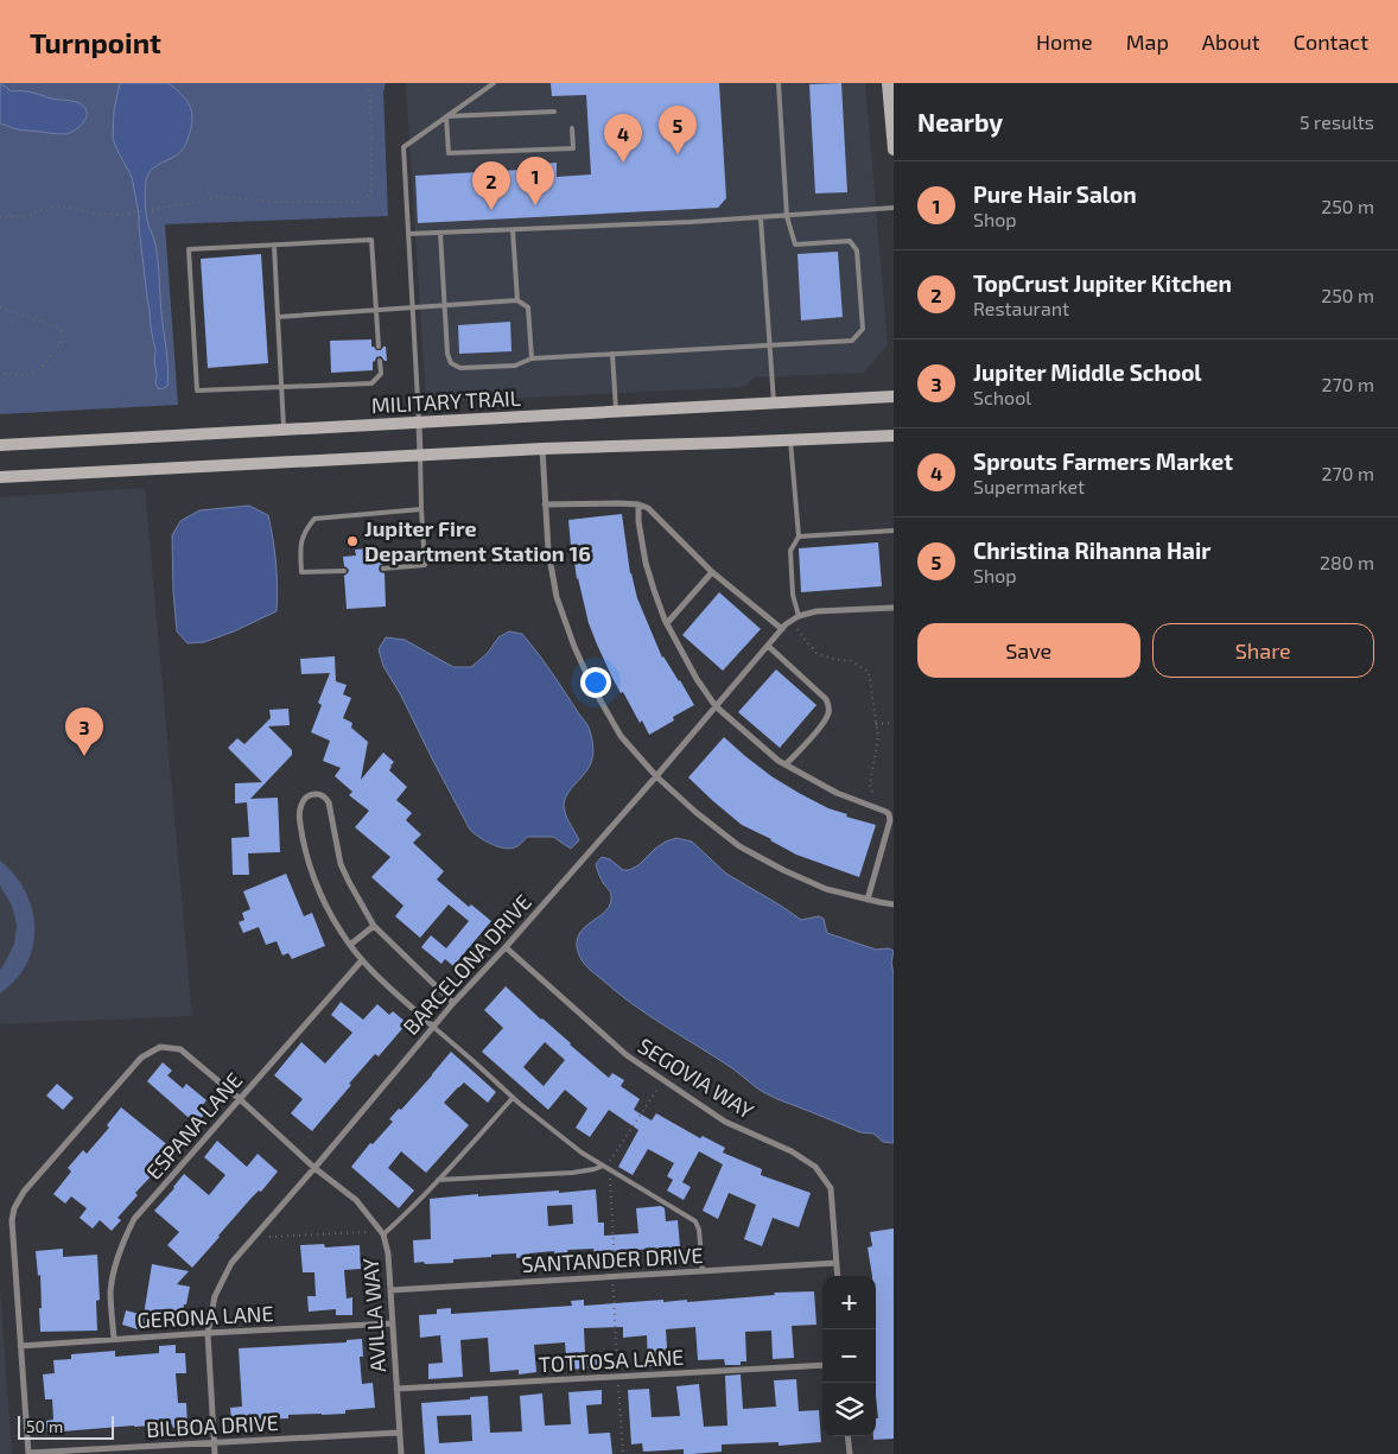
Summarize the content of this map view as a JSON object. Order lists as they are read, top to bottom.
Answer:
{
  "streets": {
    "main road": ["MILITARY TRAIL"],
    "street": [
      "BARCELONA DRIVE",
      "SEGOVIA WAY",
      "ESPANA LANE",
      "SANTANDER DRIVE",
      "AVILLA WAY",
      "GERONA LANE",
      "TOTTOSA LANE",
      "BILBOA DRIVE"
    ]
  },
  "crossings": [
    ["BARCELONA DRIVE", "SEGOVIA WAY"],
    ["BARCELONA DRIVE", "AVILLA WAY"],
    ["BARCELONA DRIVE", "GERONA LANE"],
    ["BARCELONA DRIVE", "BILBOA DRIVE"],
    ["SEGOVIA WAY", "SANTANDER DRIVE"],
    ["ESPANA LANE", "AVILLA WAY"],
    ["ESPANA LANE", "GERONA LANE"],
    ["SANTANDER DRIVE", "AVILLA WAY"],
    ["AVILLA WAY", "GERONA LANE"],
    ["AVILLA WAY", "TOTTOSA LANE"],
    ["AVILLA WAY", "BILBOA DRIVE"]
  ],
  "places": ["Jupiter Fire Department Station 16"],
  "scale_bar": "50 m",
  "page": {
    "header": "Turnpoint",
    "nav": [
      "Home",
      "Map",
      "About",
      "Contact"
    ],
    "heading": ["Nearby", "5 results"],
    "pins": [
      "5",
      "4",
      "1",
      "2",
      "3"
    ],
    "list": [
      {
        "mark": "1",
        "name": "Pure Hair Salon",
        "note": "Shop",
        "value": "250 m"
      },
      {
        "mark": "2",
        "name": "TopCrust Jupiter Kitchen",
        "note": "Restaurant",
        "value": "250 m"
      },
      {
        "mark": "3",
        "name": "Jupiter Middle School",
        "note": "School",
        "value": "270 m"
      },
      {
        "mark": "4",
        "name": "Sprouts Farmers Market",
        "note": "Supermarket",
        "value": "270 m"
      },
      {
        "mark": "5",
        "name": "Christina Rihanna Hair",
        "note": "Shop",
        "value": "280 m"
      }
    ],
    "buttons": ["Save", "Share"],
    "map_buttons": ["+", "−"],
    "scale": "50 m"
  }
}
